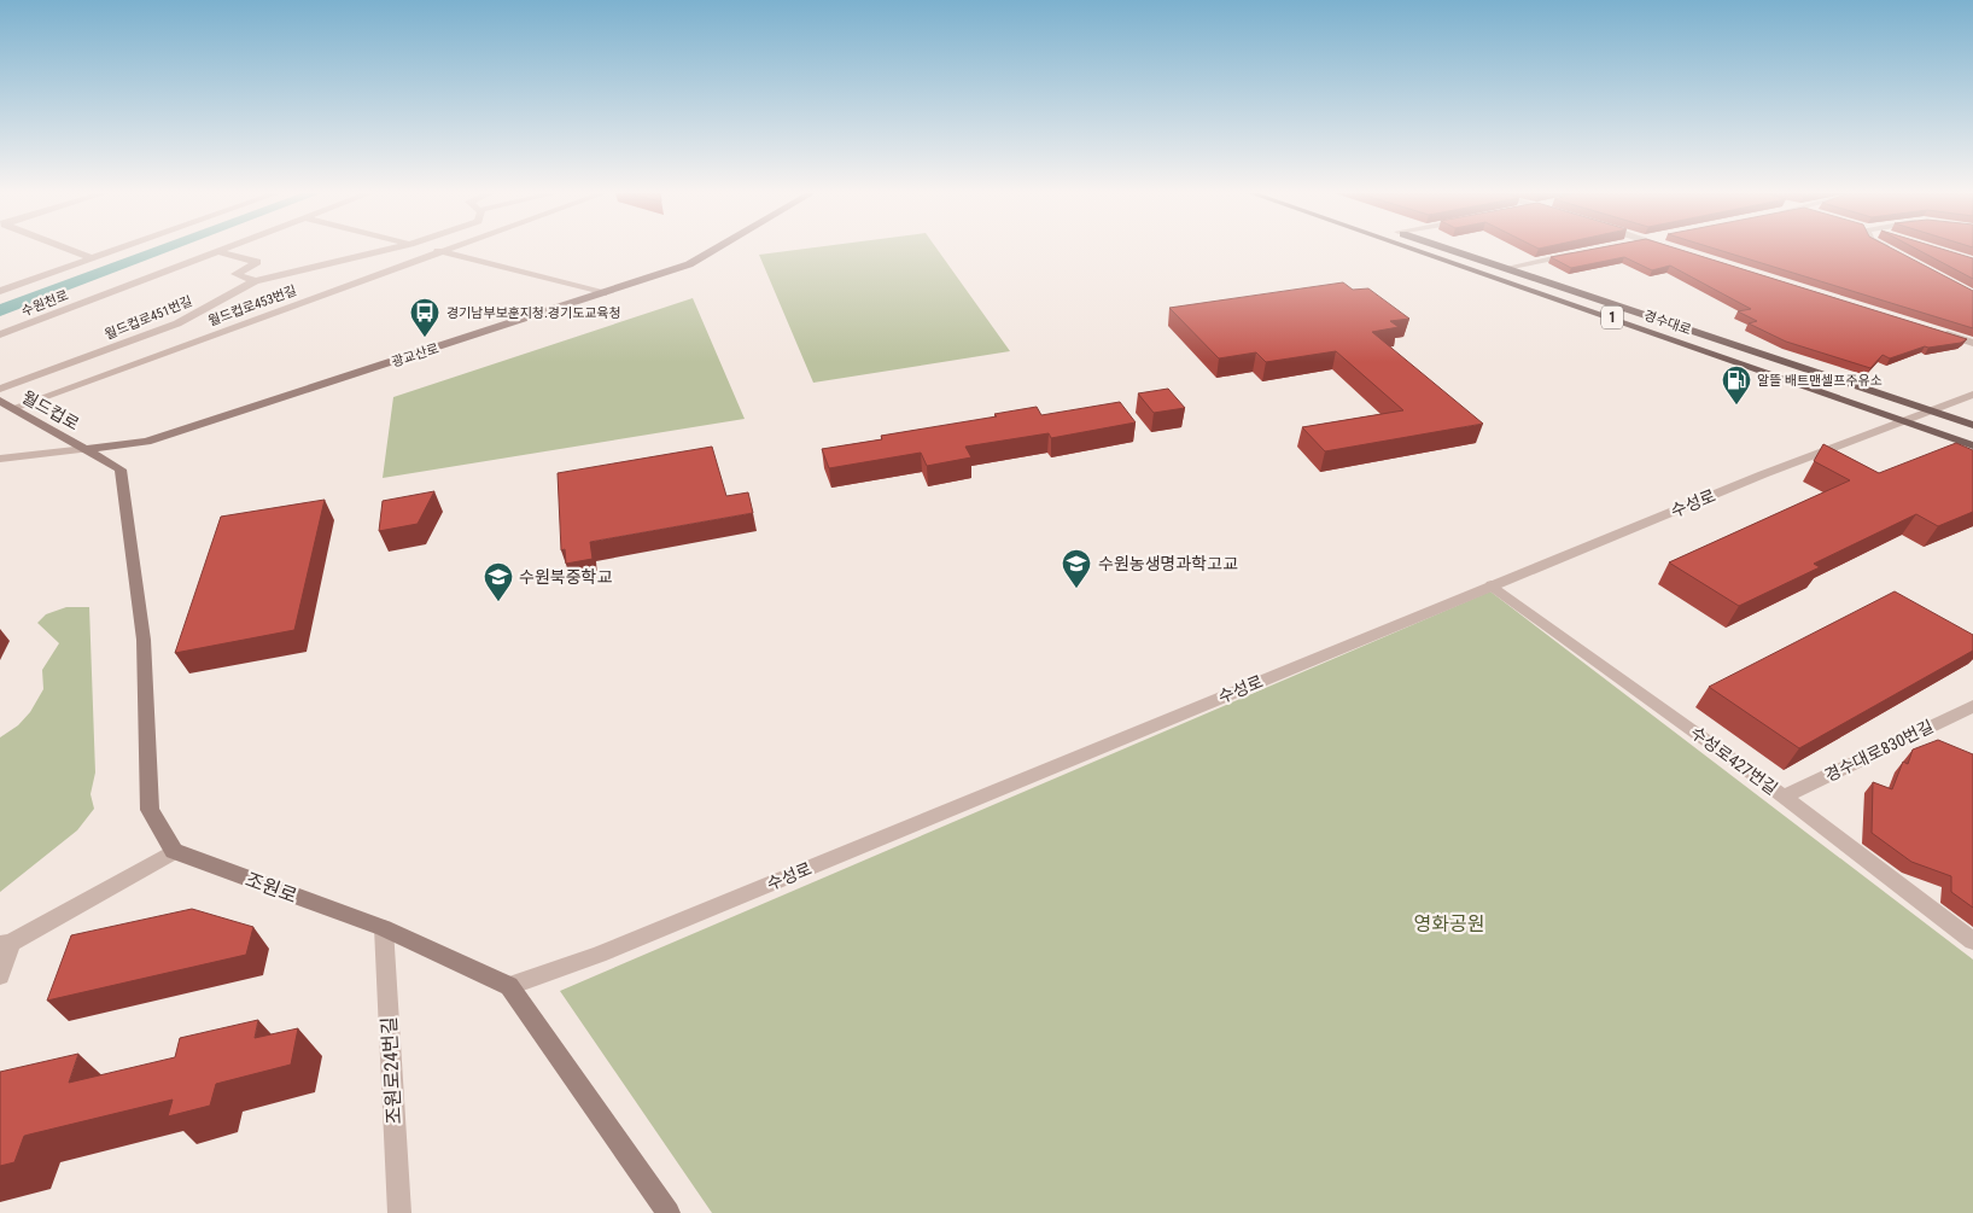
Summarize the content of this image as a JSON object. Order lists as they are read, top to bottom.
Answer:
{
  "streets": {
    "main road": [
      "1",
      "경수대로",
      "광교산로",
      "월드컵로",
      "조원로"
    ],
    "street": [
      "수원천로",
      "월드컵로453번길",
      "월드컵로451번길",
      "수성로",
      "경수대로830번길",
      "수성로427번길",
      "조원로24번길"
    ]
  },
  "crossings": [
    ["월드컵로453번길", "월드컵로"],
    ["경수대로", "수성로"],
    ["광교산로", "월드컵로"],
    ["수성로", "수성로427번길"],
    ["수성로", "조원로"],
    ["경수대로830번길", "수성로427번길"],
    ["조원로", "조원로24번길"]
  ],
  "parks": ["영화공원"],
  "places": {
    "bus stop": ["경기남부보훈지청.경기도교육청"],
    "fuel station": ["알뜰 배트맨셀프주유소"],
    "school or university": ["수원농생명과학고교", "수원북중학교"]
  }
}
